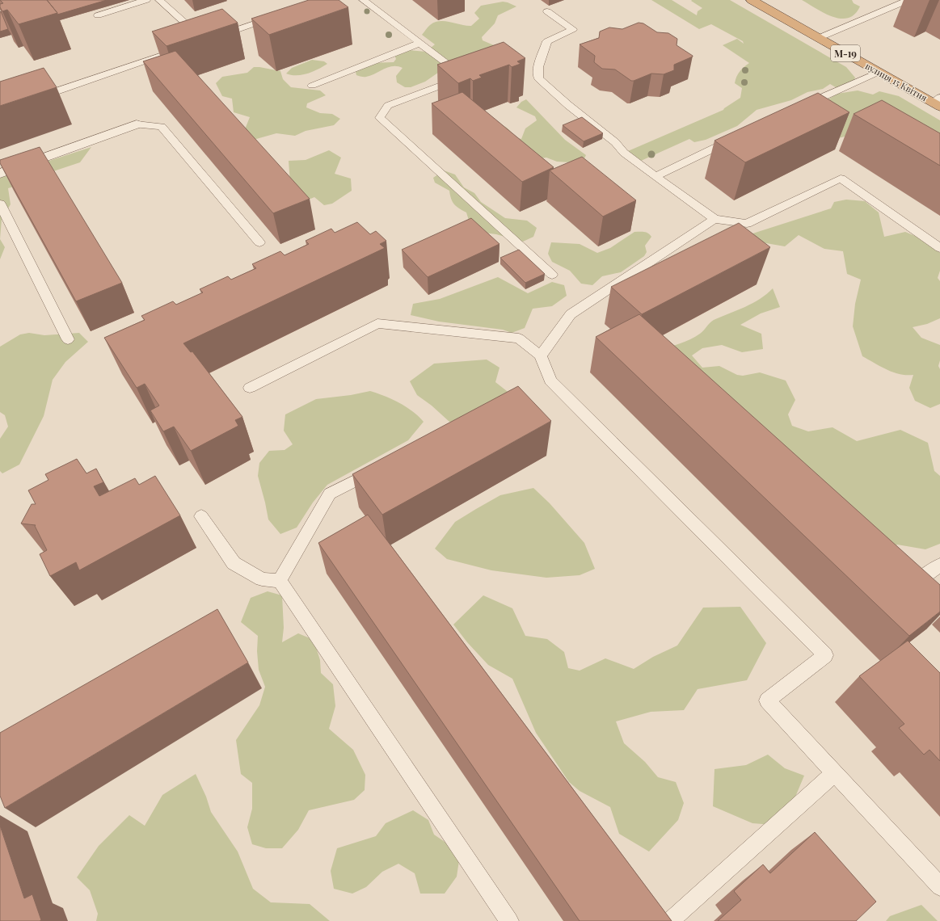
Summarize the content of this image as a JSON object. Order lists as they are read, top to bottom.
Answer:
{
  "streets": {
    "highway": ["М-19", "вулиця 15 Квітня"]
  }
}
